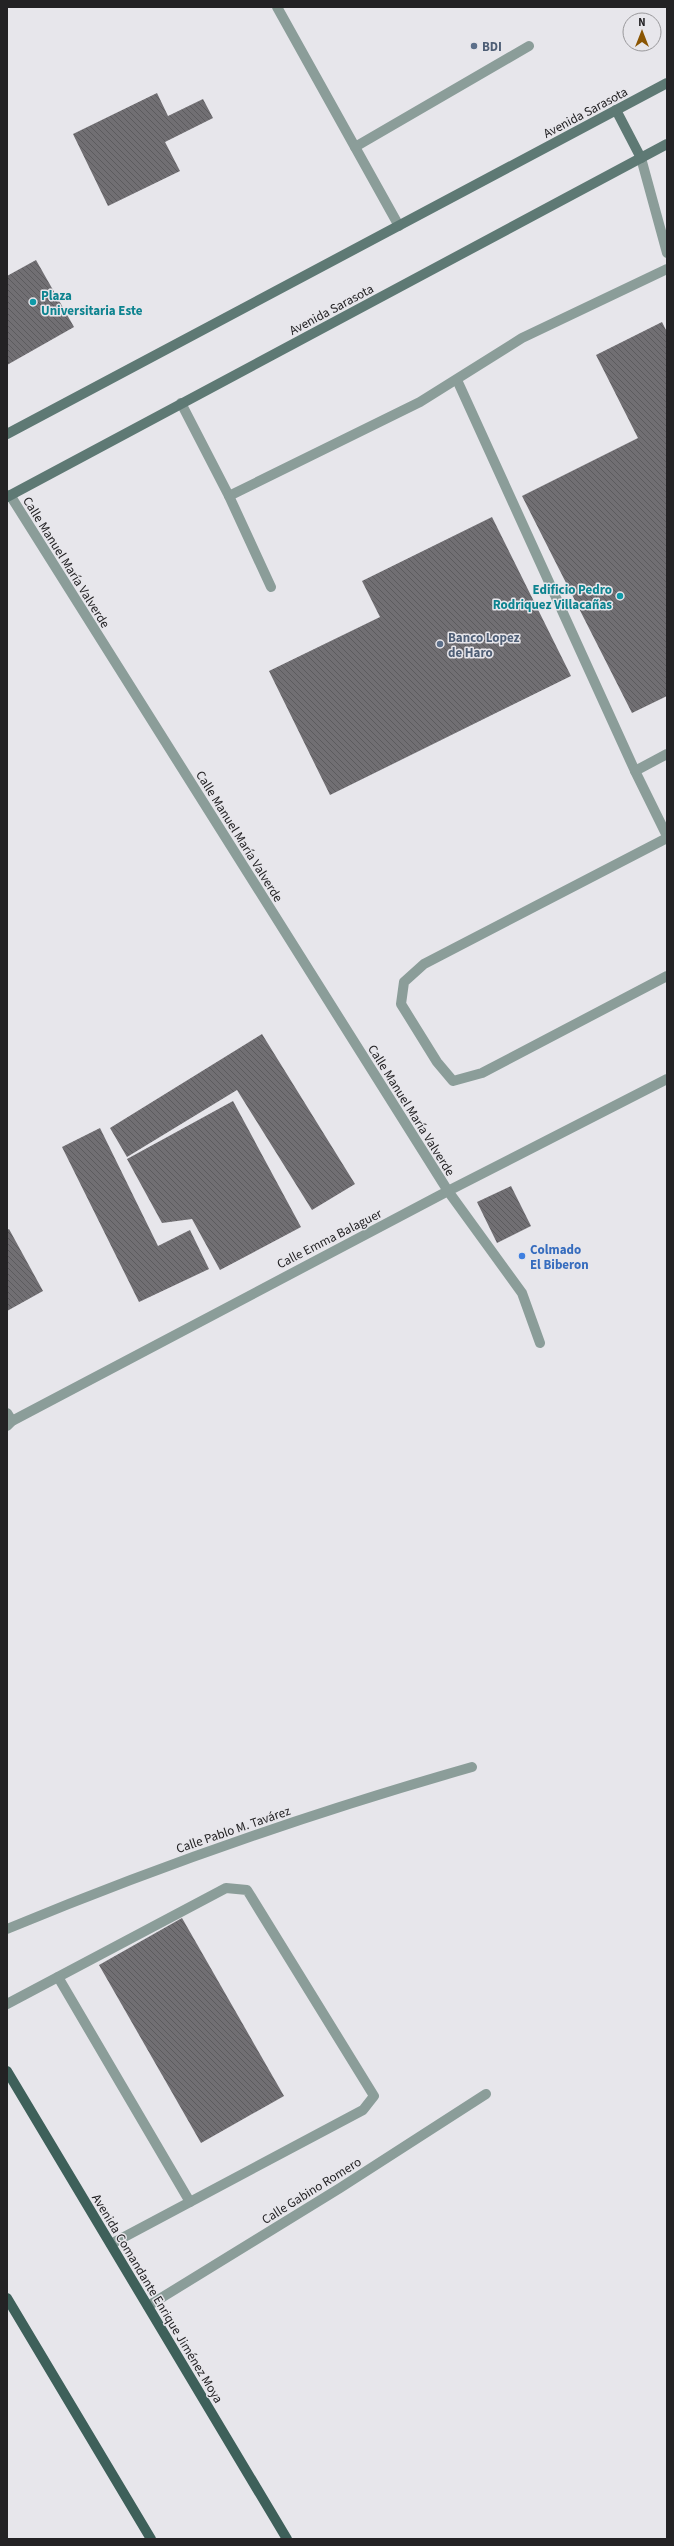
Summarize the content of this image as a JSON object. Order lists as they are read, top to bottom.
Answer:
{
  "streets": {
    "main road": ["Avenida Sarasota", "Avenida Comandante Enrique Jiménez Moya"],
    "street": [
      "Calle Manuel María Valverde",
      "Calle Emma Balaguer",
      "Calle Pablo M. Tavárez",
      "Calle Gabino Romero"
    ]
  },
  "crossings": [
    ["Avenida Sarasota", "Calle Manuel María Valverde"],
    ["Calle Manuel María Valverde", "Calle Emma Balaguer"],
    ["Calle Gabino Romero", "Avenida Comandante Enrique Jiménez Moya"]
  ],
  "places": [
    "BDI",
    "Plaza Universitaria Este",
    "Edificio Pedro Rodriquez Villacañas",
    "Banco Lopez de Haro",
    "Colmado El Biberon"
  ],
  "north": "top"
}
